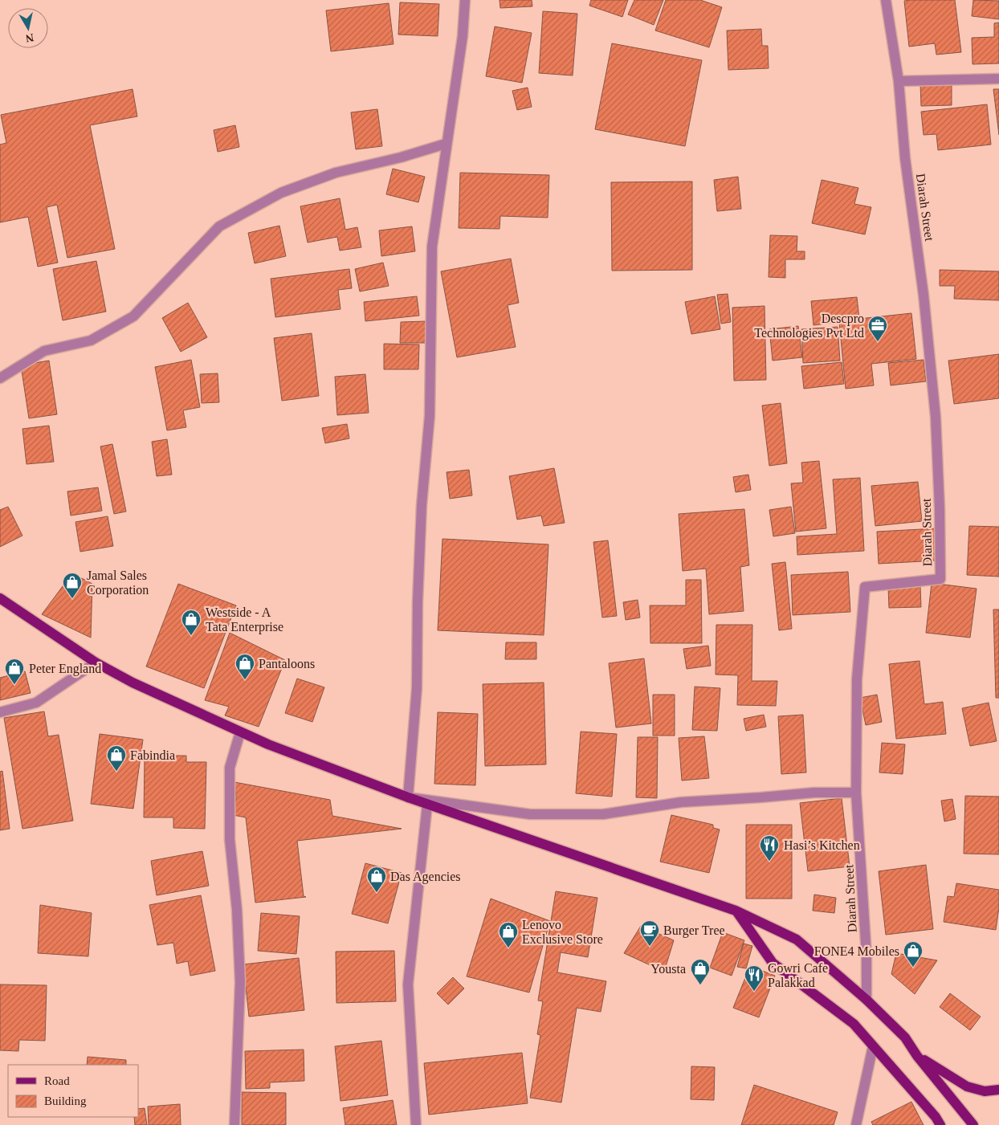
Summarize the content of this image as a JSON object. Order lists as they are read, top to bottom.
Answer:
{
  "streets": {
    "street": ["Diarah Street"]
  },
  "places": {
    "office": ["Descpro Technologies Pvt Ltd"],
    "shop": [
      "Jamal Sales Corporation",
      "Westside - A Tata Enterprise",
      "Pantaloons",
      "Peter England",
      "Fabindia",
      "Das Agencies",
      "Lenovo Exclusive Store",
      "FONE4 Mobiles",
      "Yousta"
    ],
    "restaurant": ["Hasi’s Kitchen", "Gowri Cafe Palakkad"],
    "cafe": ["Burger Tree"]
  },
  "legend": ["Road", "Building"],
  "north": "bottom"
}
